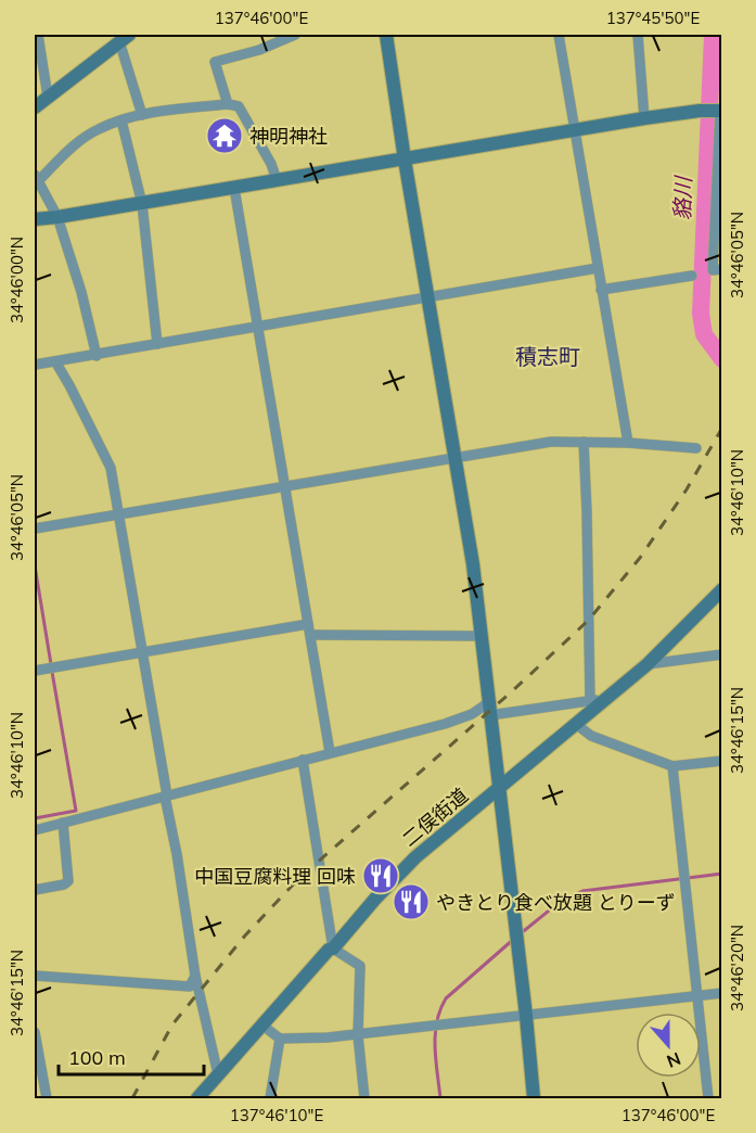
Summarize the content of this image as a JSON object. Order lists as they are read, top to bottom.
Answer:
{
  "streets": {
    "street": ["二俣街道"]
  },
  "districts": ["積志町"],
  "water": ["貉川"],
  "places": {
    "temple": ["神明神社"],
    "restaurant": ["中国豆腐料理 回味", "やきとり食べ放題 とりーず"]
  },
  "scale_bar": "100 m",
  "north": "bottom",
  "coordinates": [
    "137°46'00\"E",
    "137°45'50\"E",
    "34°46'05\"N",
    "34°46'00\"N",
    "34°46'10\"N",
    "34°46'15\"N",
    "34°46'20\"N",
    "137°46'10\"E"
  ]
}
